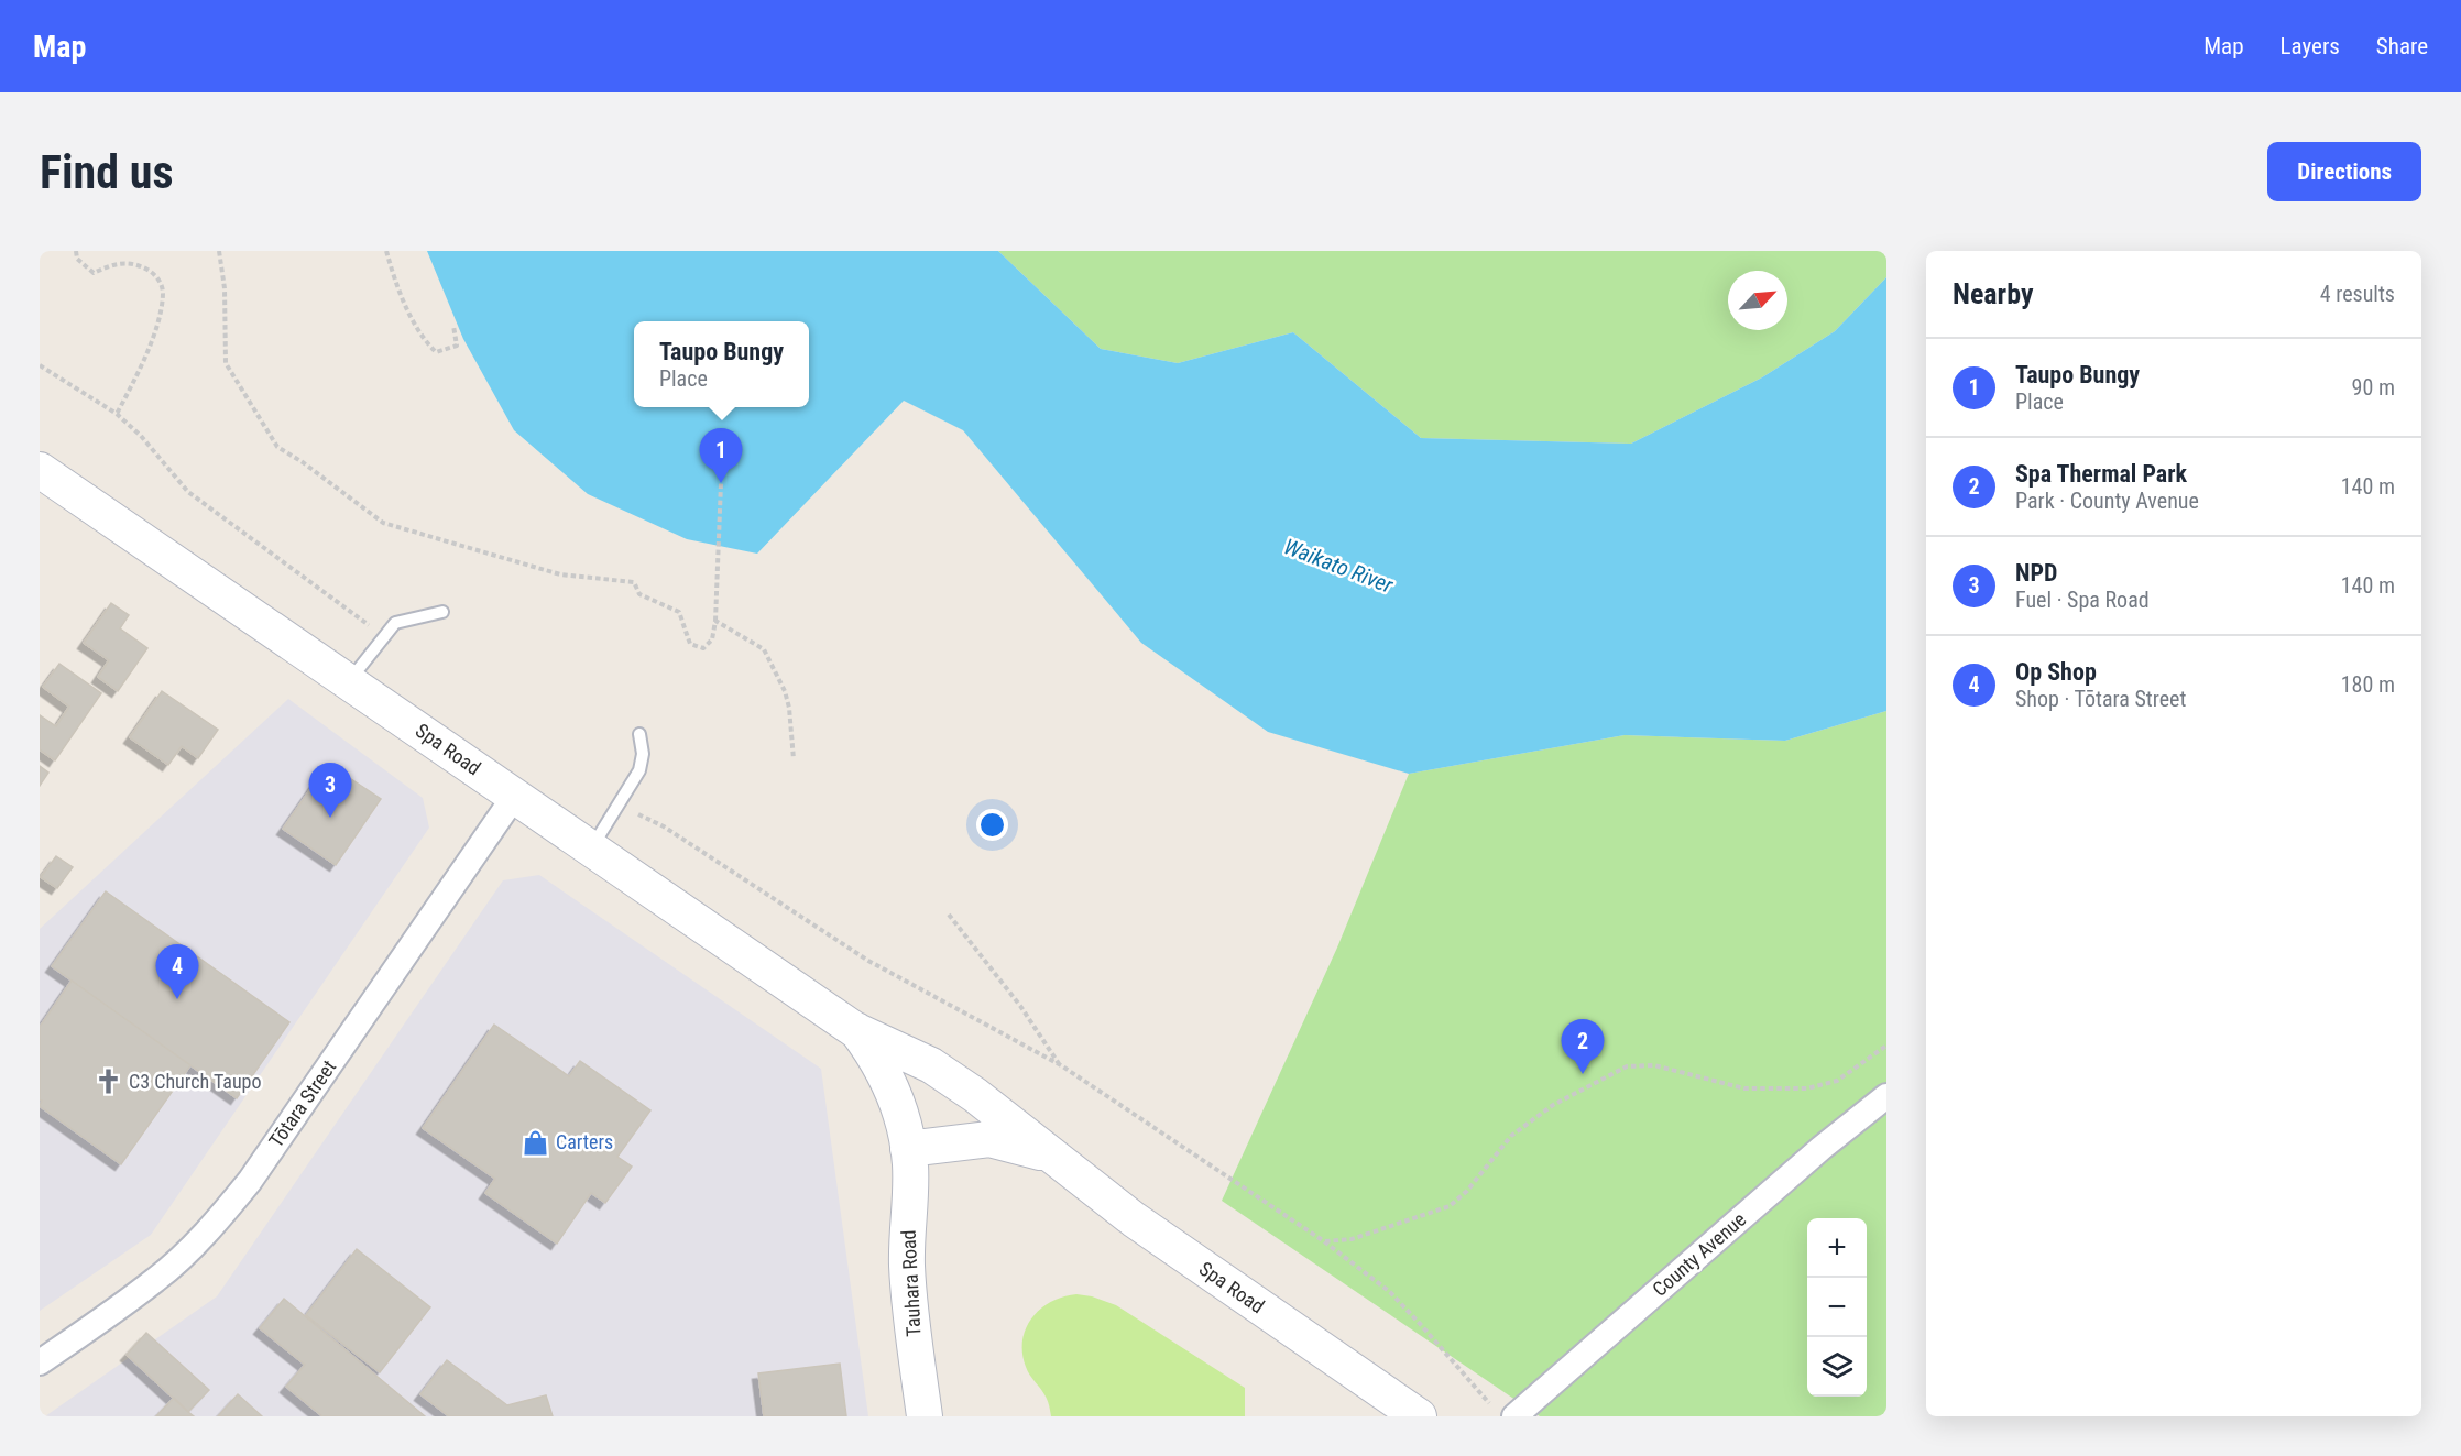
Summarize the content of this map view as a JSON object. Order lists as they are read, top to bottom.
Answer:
{
  "streets": {
    "main road": ["Spa Road", "Tauhara Road"],
    "street": ["Tōtara Street", "County Avenue"]
  },
  "crossings": [
    ["Spa Road", "Tōtara Street"],
    ["Spa Road", "Tauhara Road"]
  ],
  "water": ["Waikato River"],
  "places": {
    "church": ["C3 Church Taupo"],
    "shop": ["Carters"]
  },
  "north": "top right",
  "page": {
    "header": "Map",
    "nav": ["Map", "Layers", "Share"],
    "buttons": "Directions",
    "title": "Find us",
    "heading": ["Nearby", "4 results"],
    "popup": ["Taupo Bungy", "Place"],
    "list": [
      {
        "mark": "1",
        "name": "Taupo Bungy",
        "note": "Place",
        "value": "90 m"
      },
      {
        "mark": "2",
        "name": "Spa Thermal Park",
        "note": "Park · County Avenue",
        "value": "140 m"
      },
      {
        "mark": "3",
        "name": "NPD",
        "note": "Fuel · Spa Road",
        "value": "140 m"
      },
      {
        "mark": "4",
        "name": "Op Shop",
        "note": "Shop · Tōtara Street",
        "value": "180 m"
      }
    ],
    "pins": [
      "1",
      "3",
      "4",
      "2"
    ],
    "map_buttons": ["+", "−"]
  }
}
